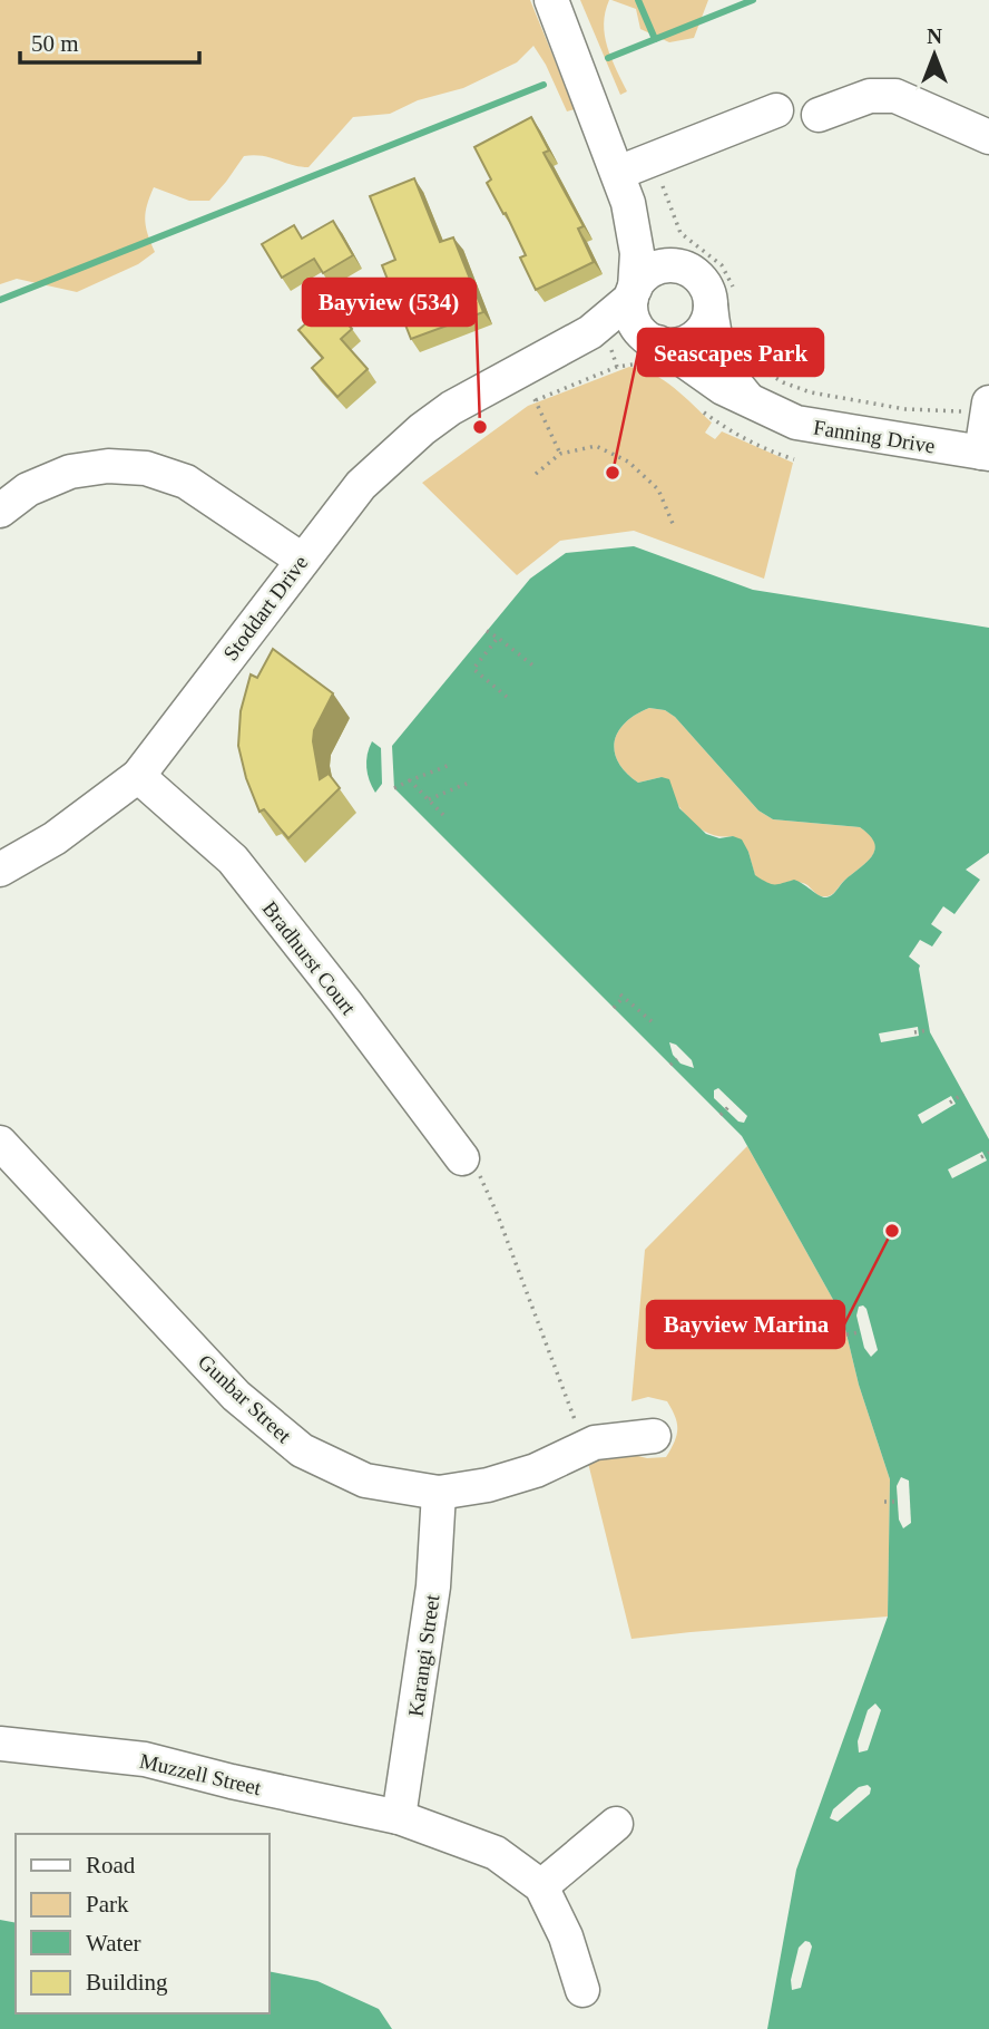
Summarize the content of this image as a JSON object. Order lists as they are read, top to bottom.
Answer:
{
  "streets": {
    "street": [
      "Fanning Drive",
      "Stoddart Drive",
      "Bradhurst Court",
      "Gunbar Street",
      "Karangi Street",
      "Muzzell Street"
    ]
  },
  "crossings": [
    ["Fanning Drive", "Stoddart Drive"],
    ["Stoddart Drive", "Bradhurst Court"],
    ["Gunbar Street", "Karangi Street"],
    ["Karangi Street", "Muzzell Street"]
  ],
  "places": ["Bayview (534)", "Seascapes Park", "Bayview Marina"],
  "legend": [
    "Road",
    "Park",
    "Water",
    "Building"
  ],
  "scale_bar": "50 m",
  "north": "top"
}
